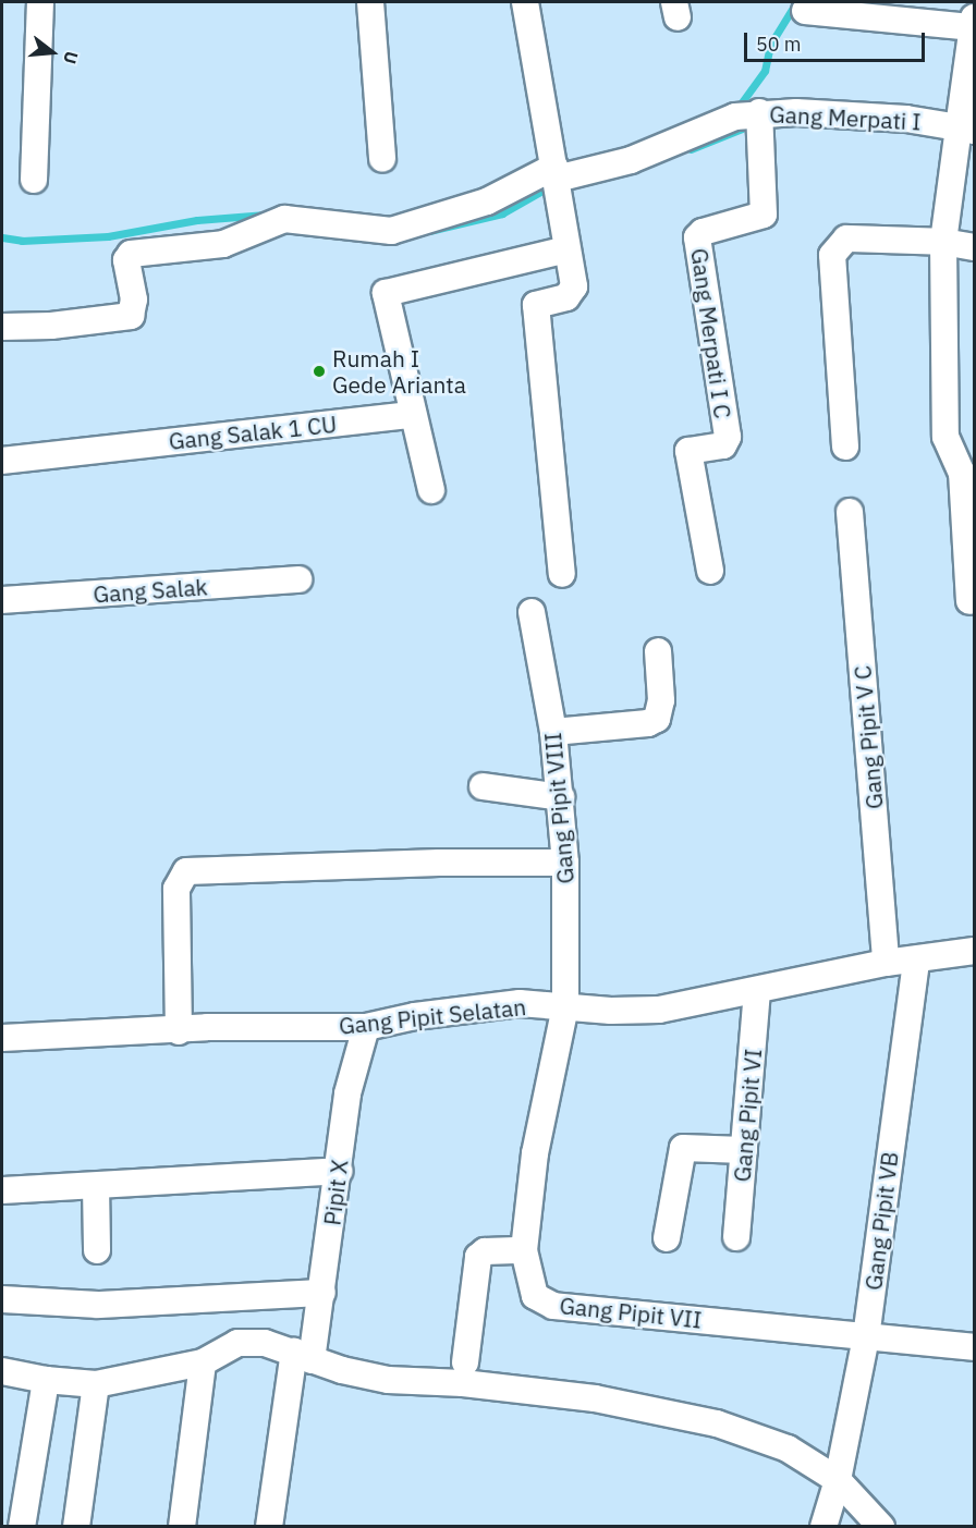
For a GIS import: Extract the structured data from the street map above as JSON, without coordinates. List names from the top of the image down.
{
  "streets": {
    "street": [
      "Gang Merpati I",
      "Gang Merpati I C",
      "Gang Salak 1 CU",
      "Gang Salak",
      "Gang Pipit V C",
      "Gang Pipit VIII",
      "Gang Pipit Selatan",
      "Gang Pipit VI",
      "Pipit X",
      "Gang Pipit VB",
      "Gang Pipit VII"
    ]
  },
  "crossings": [
    ["Gang Merpati I", "Gang Merpati I C"],
    ["Gang Pipit V C", "Gang Pipit Selatan"],
    ["Gang Pipit VIII", "Gang Pipit Selatan"],
    ["Gang Pipit VIII", "Gang Pipit VII"],
    ["Gang Pipit Selatan", "Gang Pipit VI"],
    ["Gang Pipit Selatan", "Pipit X"],
    ["Gang Pipit Selatan", "Gang Pipit VB"],
    ["Gang Pipit Selatan", "Gang Pipit VII"],
    ["Gang Pipit VB", "Gang Pipit VII"]
  ],
  "places": ["Rumah I Gede Arianta"],
  "scale_bar": "50 m",
  "north": "right"
}
